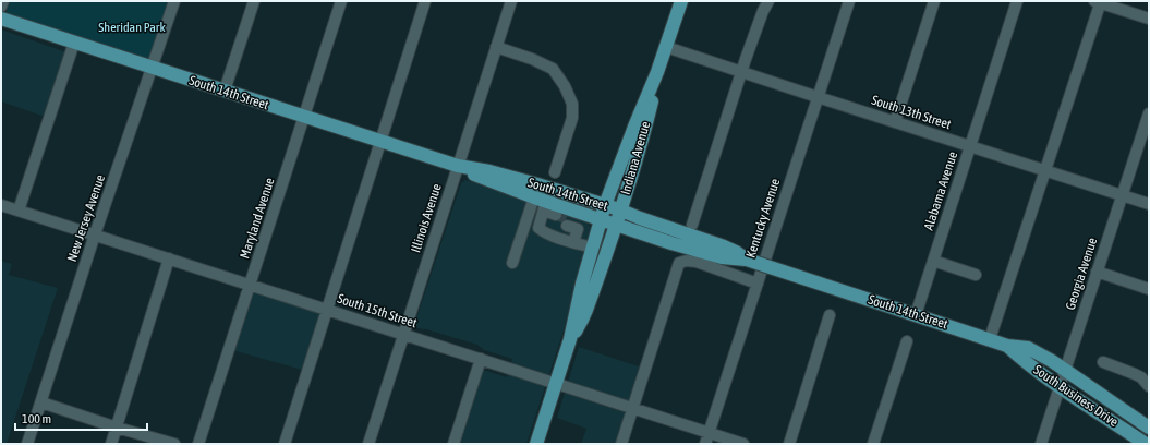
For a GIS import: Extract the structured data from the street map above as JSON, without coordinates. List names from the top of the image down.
{
  "streets": {
    "main road": ["South 14th Street", "Indiana Avenue", "South Business Drive"],
    "street": [
      "South 13th Street",
      "Alabama Avenue",
      "New Jersey Avenue",
      "Maryland Avenue",
      "Illinois Avenue",
      "Kentucky Avenue",
      "Georgia Avenue",
      "South 15th Street"
    ]
  },
  "crossings": [
    ["South 14th Street", "Indiana Avenue"],
    ["South 14th Street", "Alabama Avenue"],
    ["South 14th Street", "New Jersey Avenue"],
    ["South 14th Street", "Maryland Avenue"],
    ["South 14th Street", "Illinois Avenue"],
    ["South 14th Street", "Georgia Avenue"],
    ["South 14th Street", "South Business Drive"],
    ["South 13th Street", "Indiana Avenue"],
    ["South 13th Street", "Alabama Avenue"],
    ["South 13th Street", "Kentucky Avenue"],
    ["South 13th Street", "Georgia Avenue"],
    ["Indiana Avenue", "South 15th Street"],
    ["New Jersey Avenue", "South 15th Street"],
    ["Maryland Avenue", "South 15th Street"],
    ["Illinois Avenue", "South 15th Street"],
    ["Kentucky Avenue", "South 15th Street"],
    ["Georgia Avenue", "South Business Drive"]
  ],
  "parks": ["Sheridan Park"],
  "scale_bar": "100 m"
}
